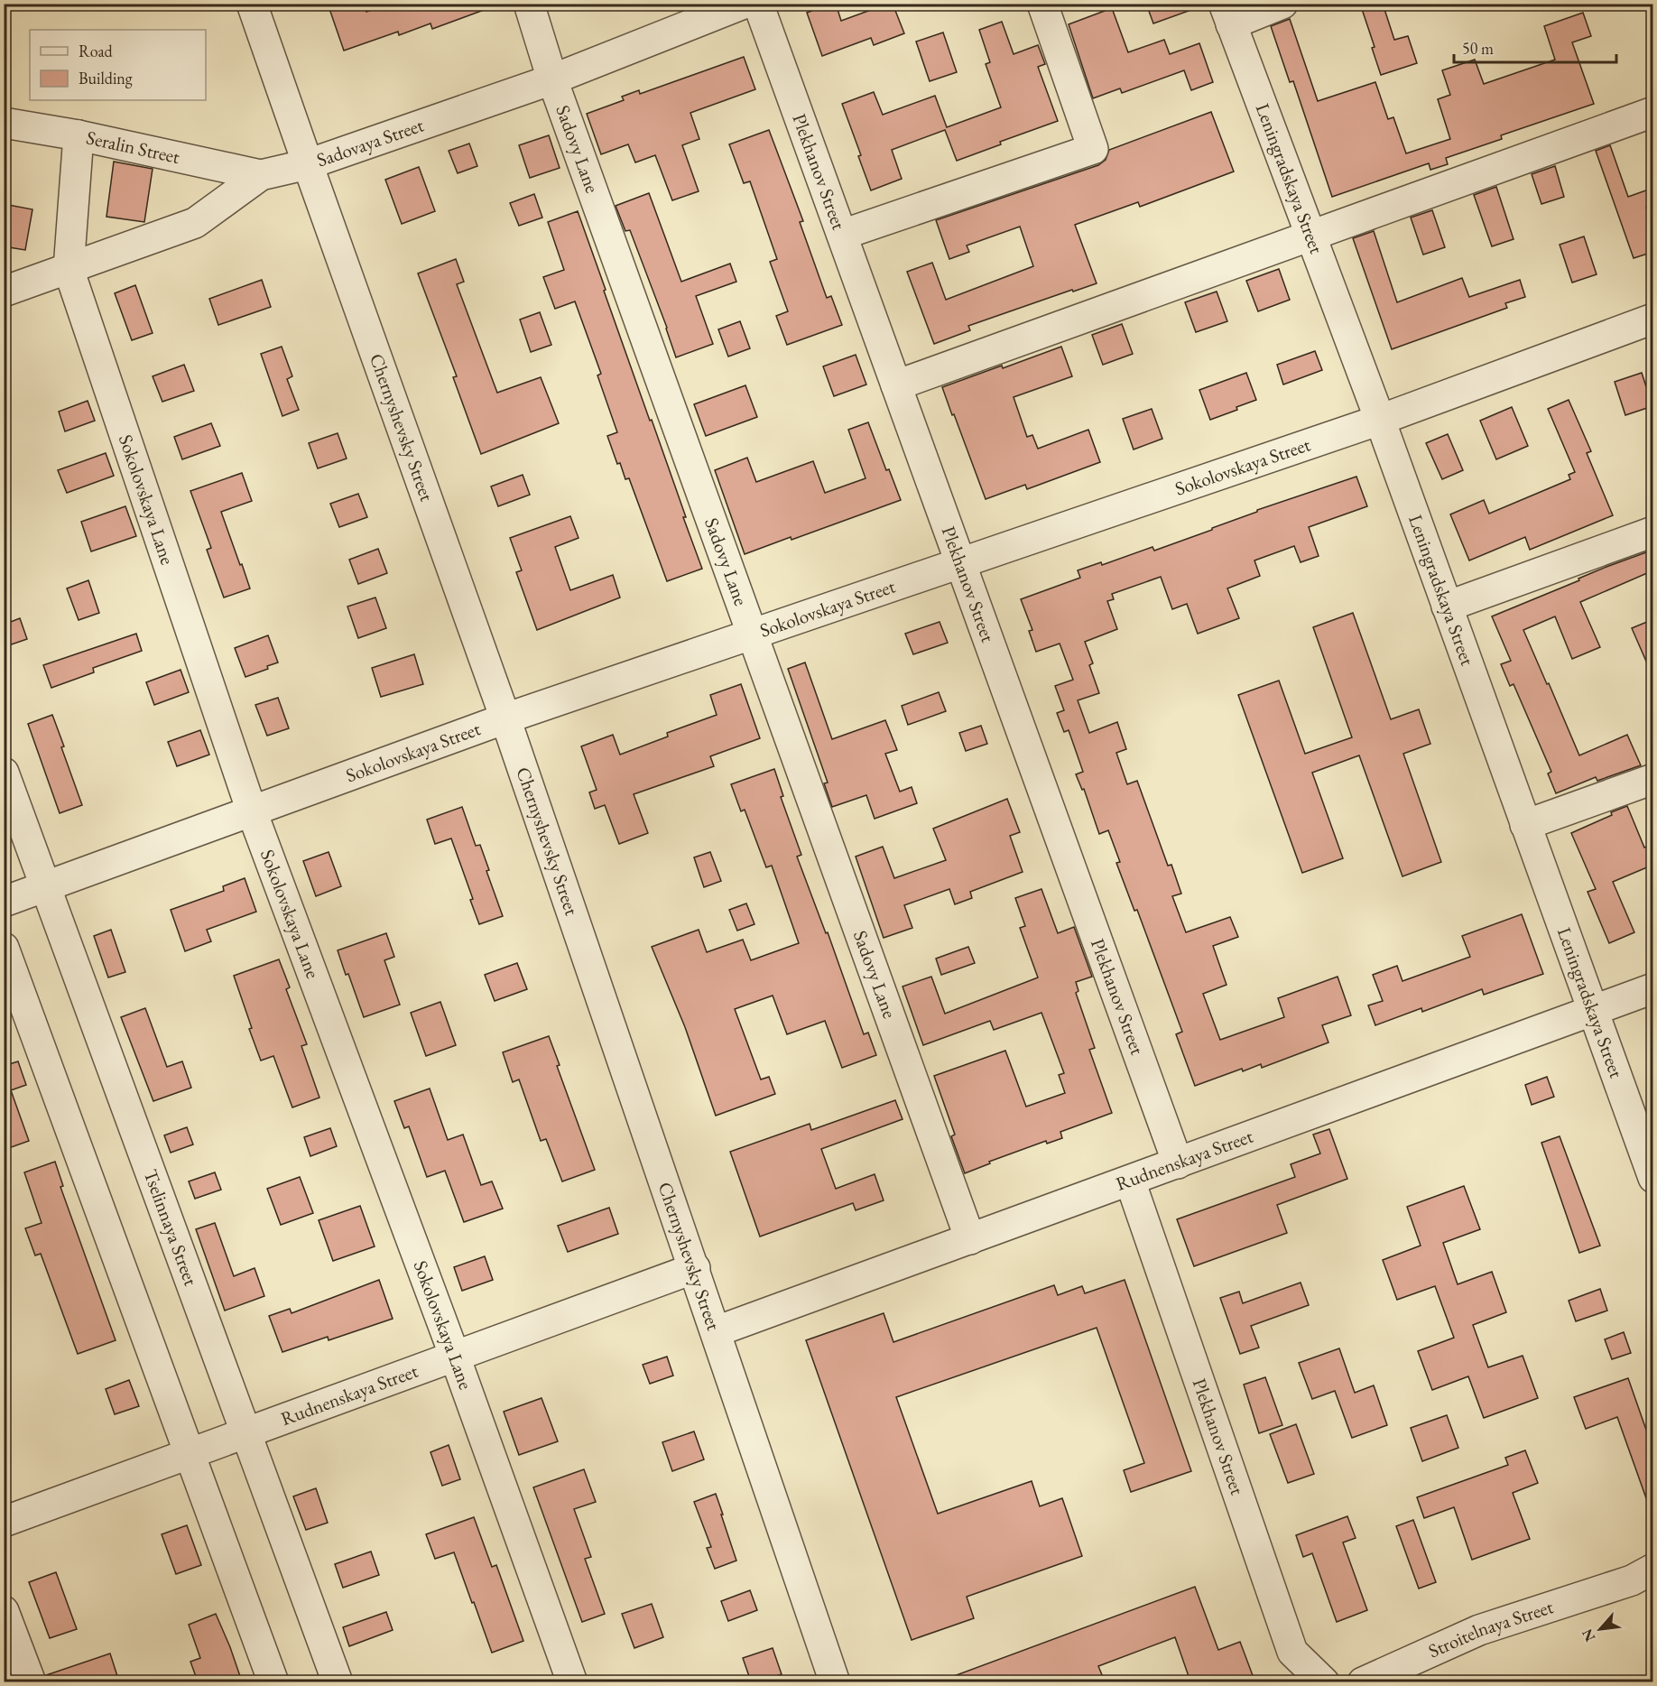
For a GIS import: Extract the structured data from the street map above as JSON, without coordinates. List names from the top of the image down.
{
  "streets": {
    "street": [
      "Sadovaya Street",
      "Seralin Street",
      "Sadovy Lane",
      "Plekhanov Street",
      "Leningradskaya Street",
      "Chernyshevsky Street",
      "Sokolovskaya Street",
      "Sokolovskaya Lane",
      "Rudnenskaya Street",
      "Tselinnaya Street",
      "Stroitelnaya Street"
    ]
  },
  "crossings": [
    ["Sadovaya Street", "Seralin Street"],
    ["Sadovaya Street", "Sadovy Lane"],
    ["Sadovaya Street", "Chernyshevsky Street"],
    ["Sadovaya Street", "Sokolovskaya Lane"],
    ["Seralin Street", "Sokolovskaya Lane"],
    ["Sadovy Lane", "Sokolovskaya Street"],
    ["Sadovy Lane", "Rudnenskaya Street"],
    ["Plekhanov Street", "Sokolovskaya Street"],
    ["Plekhanov Street", "Rudnenskaya Street"],
    ["Leningradskaya Street", "Sokolovskaya Street"],
    ["Leningradskaya Street", "Rudnenskaya Street"],
    ["Chernyshevsky Street", "Sokolovskaya Street"],
    ["Chernyshevsky Street", "Rudnenskaya Street"],
    ["Sokolovskaya Street", "Sokolovskaya Lane"],
    ["Sokolovskaya Street", "Tselinnaya Street"],
    ["Sokolovskaya Lane", "Rudnenskaya Street"],
    ["Rudnenskaya Street", "Tselinnaya Street"]
  ],
  "legend": ["Road", "Building"],
  "scale_bar": "50 m",
  "north": "bottom left"
}
